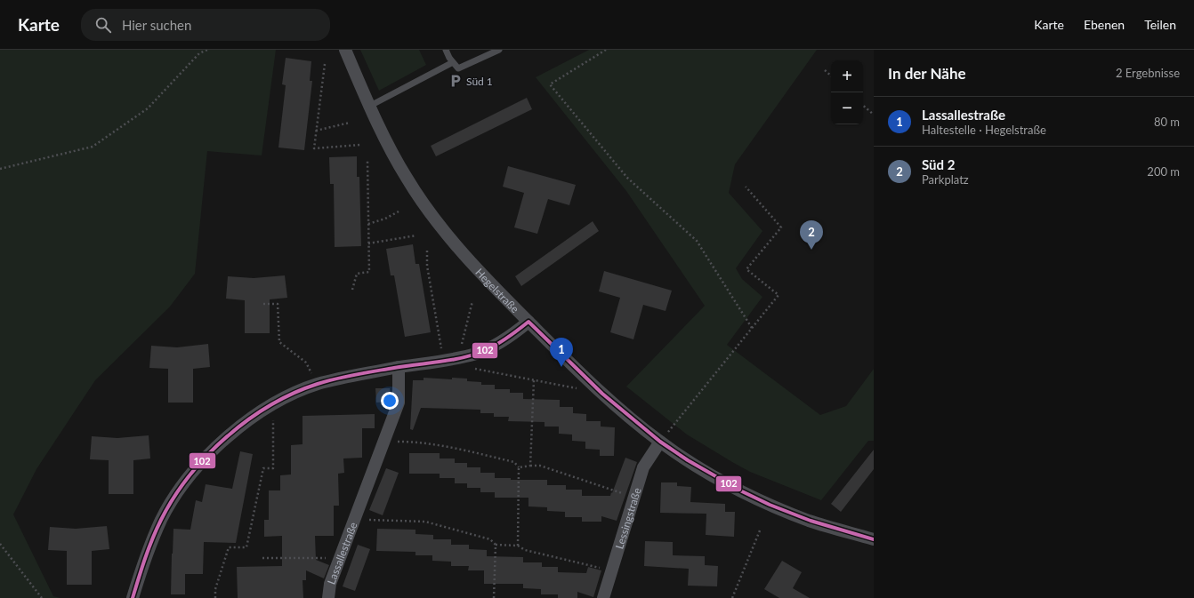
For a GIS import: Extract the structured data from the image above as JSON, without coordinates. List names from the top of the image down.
{
  "streets": {
    "street": ["Hegelstraße", "Lessingstraße", "Lassallestraße"]
  },
  "crossings": [
    ["Hegelstraße", "Lessingstraße"]
  ],
  "places": {
    "parking": ["Süd 1"]
  },
  "lines": ["transit line 102"],
  "page": {
    "header": "Karte",
    "search": "Hier suchen",
    "nav": ["Karte", "Ebenen", "Teilen"],
    "heading": ["In der Nähe", "2 Ergebnisse"],
    "map_buttons": ["+", "−"],
    "list": [
      {
        "mark": "1",
        "name": "Lassallestraße",
        "note": "Haltestelle · Hegelstraße",
        "value": "80 m"
      },
      {
        "mark": "2",
        "name": "Süd 2",
        "note": "Parkplatz",
        "value": "200 m"
      }
    ],
    "pins": ["2", "1"]
  }
}
